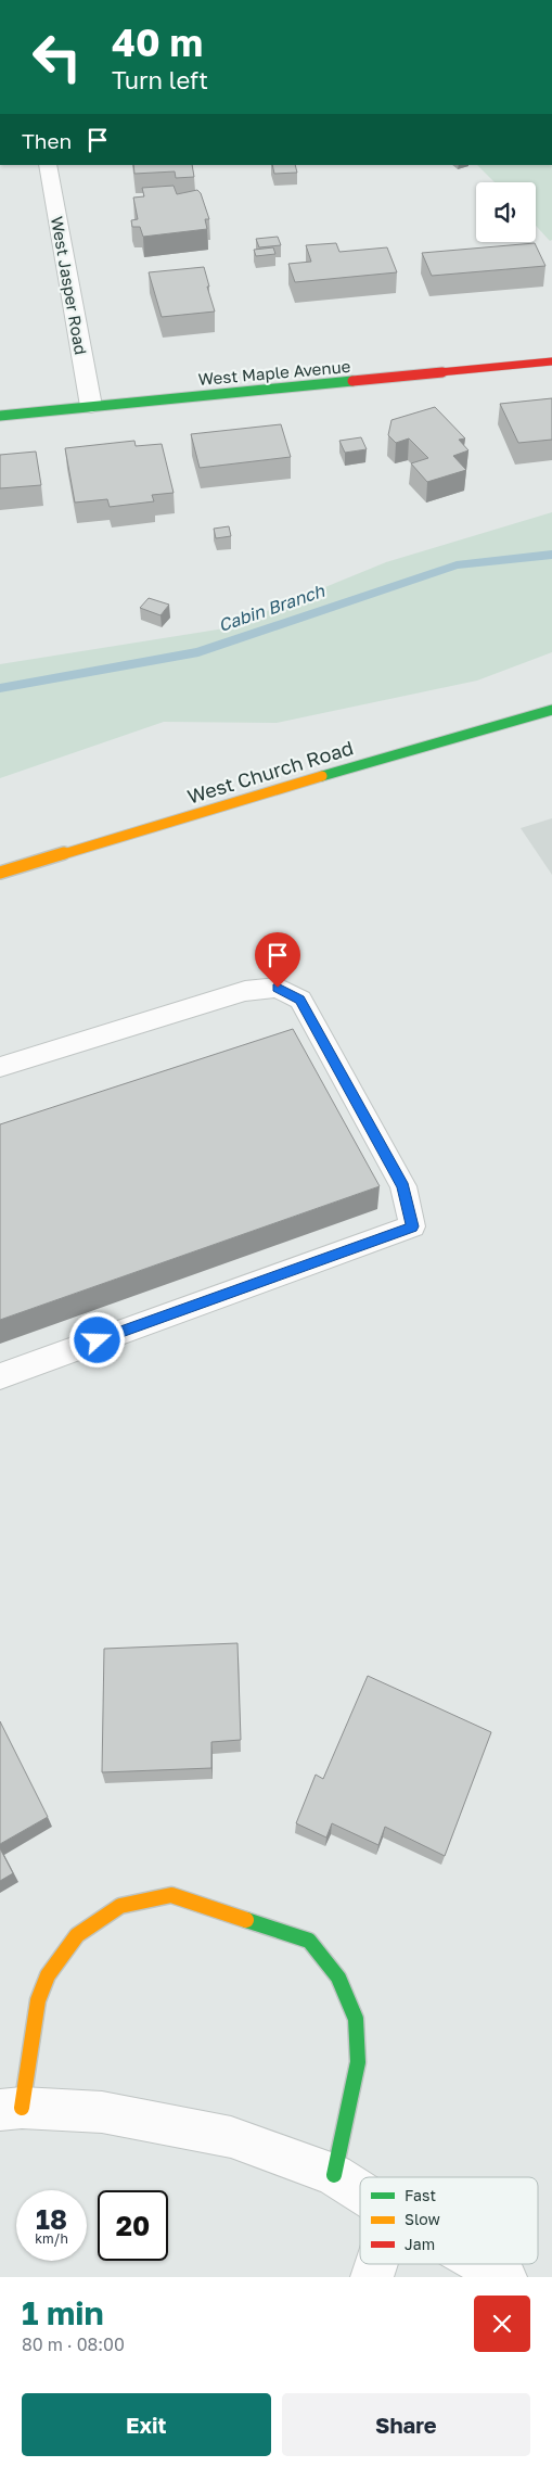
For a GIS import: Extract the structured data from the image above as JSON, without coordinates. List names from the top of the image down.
{
  "streets": {
    "street": ["West Jasper Road", "West Maple Avenue", "West Church Road"]
  },
  "crossings": [
    ["West Jasper Road", "West Maple Avenue"]
  ],
  "water": ["Cabin Branch"],
  "legend": ["Fast", "Slow", "Jam"],
  "page": {
    "turn": ["40 m", "Turn left"],
    "then": "Then",
    "speed": "18 km/h",
    "limit": "20",
    "heading": ["1 min", "80 m · 08:00"],
    "buttons": ["Exit", "Share"]
  }
}
